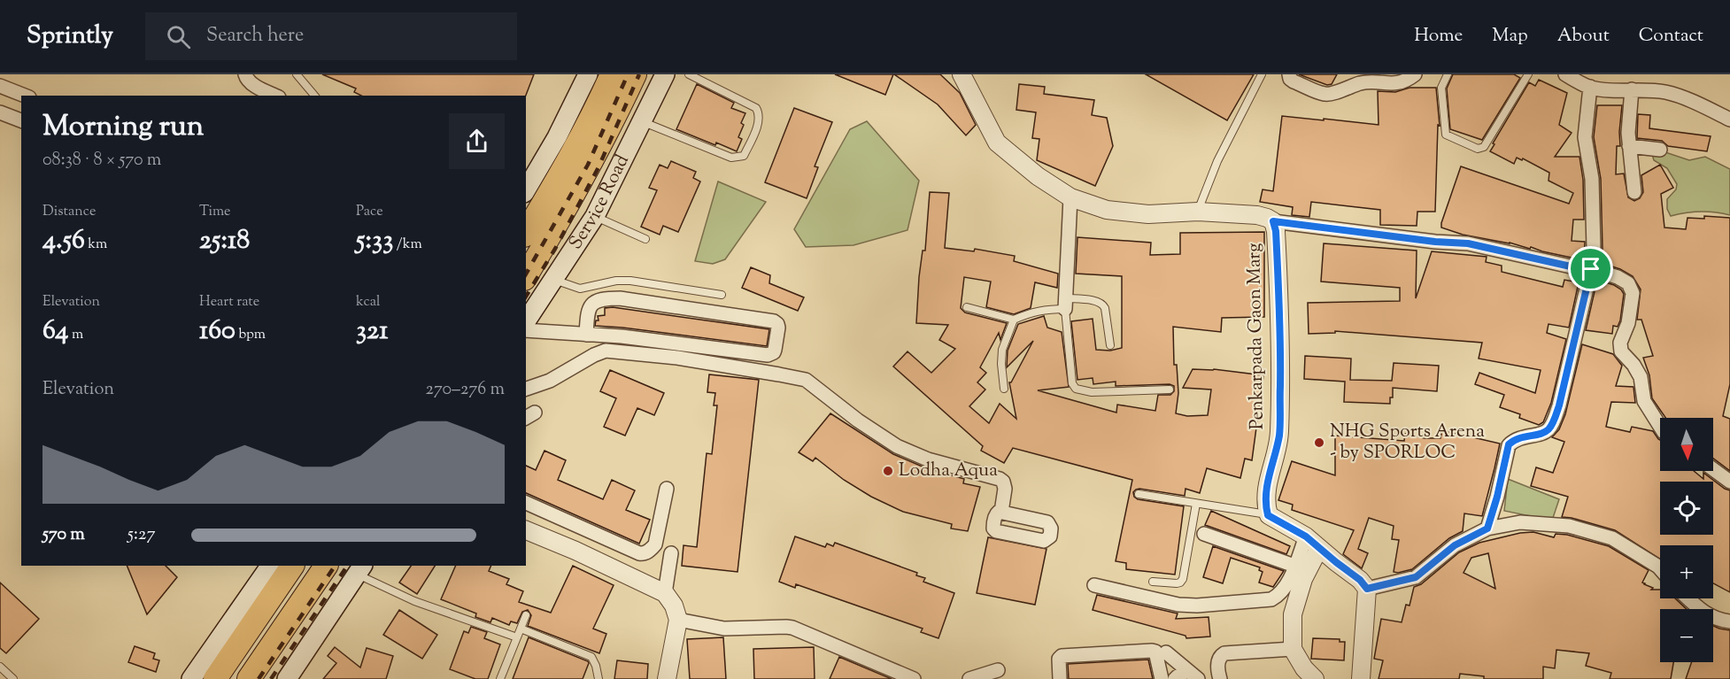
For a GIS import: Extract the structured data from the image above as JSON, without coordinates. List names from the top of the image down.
{
  "streets": {
    "main road": ["Service Road"],
    "street": ["Penkarpada Gaon Marg"]
  },
  "places": ["NHG Sports Arena - by SPORLOC", "Lodha Aqua"],
  "north": "bottom",
  "page": {
    "header": "Sprintly",
    "search": "Search here",
    "nav": [
      "Home",
      "Map",
      "About",
      "Contact"
    ],
    "heading": ["Morning run", "08:38 · 8 × 570 m"],
    "stats": [
      ["Distance", "4.56 km"],
      ["Time", "25:18"],
      ["Pace", "5:33 /km"],
      ["Elevation", "64 m"],
      ["Heart rate", "160 bpm"],
      ["kcal", "321"]
    ],
    "chart": ["Elevation", "270–276 m"],
    "map_buttons": ["+", "−"],
    "list": [
      {
        "name": "570 m",
        "note": "5:27"
      }
    ]
  }
}
